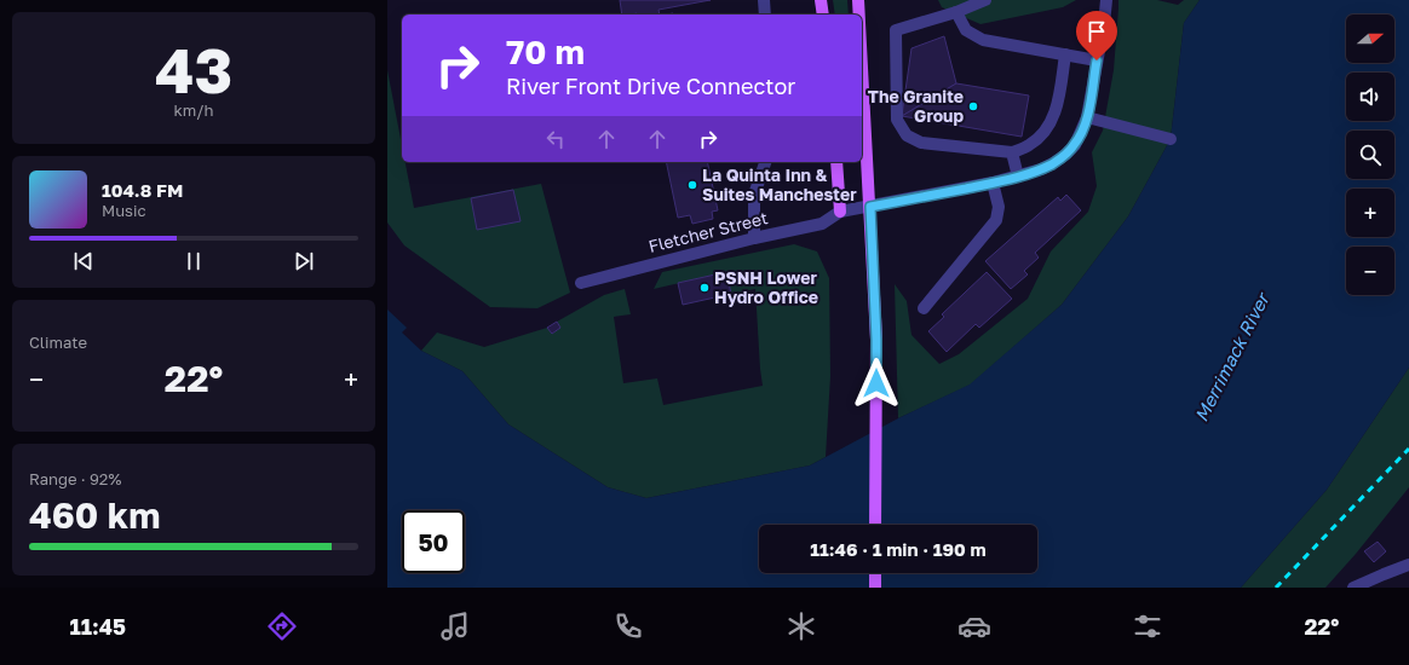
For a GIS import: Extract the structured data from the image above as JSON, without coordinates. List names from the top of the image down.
{
  "streets": {
    "street": ["Fletcher Street"]
  },
  "water": ["Merrimack River"],
  "places": ["The Granite Group", "La Quinta Inn & Suites Manchester", "PSNH Lower Hydro Office"],
  "north": "right",
  "page": {
    "tile": [
      ["43", "km/h"],
      "Climate",
      ["Range · 92%", "460 km"]
    ],
    "map_buttons": ["+", "−"],
    "turn": ["70 m", "River Front Drive Connector"],
    "song": ["104.8 FM", "Music"],
    "heat": ["−", "22°", "+"],
    "limit": "50",
    "trip": "11:46 · 1 min · 190 m",
    "tabs": ["11:45", "22°"]
  }
}
